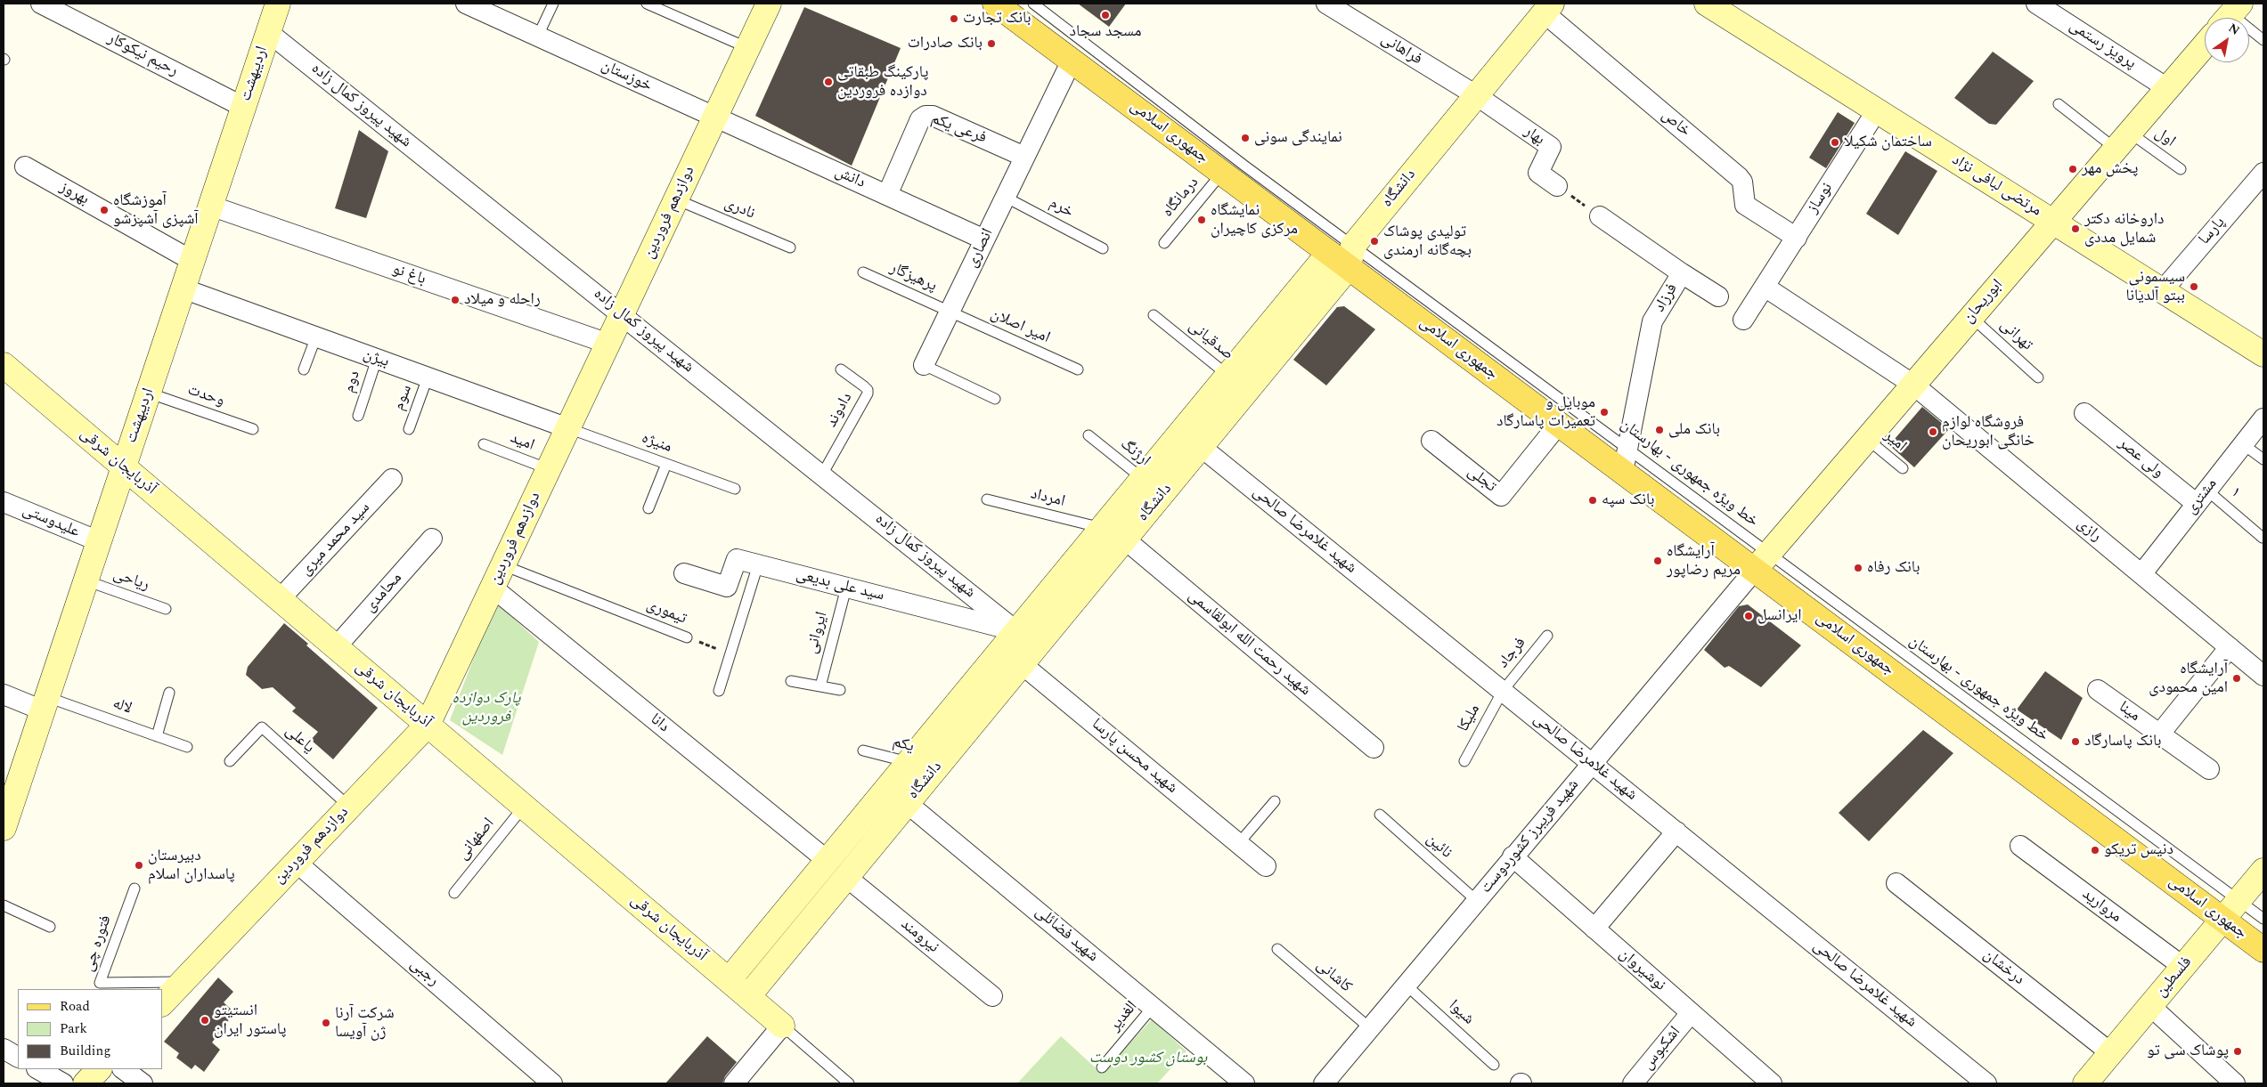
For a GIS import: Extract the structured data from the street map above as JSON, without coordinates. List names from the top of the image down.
{
  "streets": {
    "main road": [
      "اردیبهشت",
      "جمهوری اسلامی",
      "مرتضی لبافی نژاد",
      "دانشگاه",
      "دوازدهم فروردین",
      "ابوریحان",
      "آذربایجان شرقی",
      "فلسطین"
    ],
    "street": [
      "پرویز رستمی",
      "فراهانی",
      "رحیم نیکوکار",
      "خوزستان",
      "شهید پیروز کمال زاده",
      "خاص",
      "فرعی یکم",
      "بهار",
      "دانش",
      "بهروز",
      "نوساز",
      "پارسا",
      "انصاری",
      "باغ نو",
      "فرزاد",
      "بیژن",
      "ولی عصر",
      "تجلی",
      "مشتری",
      "علیدوستی",
      "شهید غلامرضا صالحی",
      "رازی",
      "سید محمد میری",
      "سید علی بدیعی",
      "محامدی",
      "شهید رحمت الله ابولقاسمی",
      "مینا",
      "دانا",
      "شهید محسن پارسا",
      "شهید فریبرز کشوردوست",
      "مروارید",
      "شهید فضائلی",
      "نیرومند",
      "درخشان",
      "نوشیروان",
      "رجبی",
      "اشکبوس"
    ],
    "lane": [
      "اول",
      "درمانگاه",
      "خرم",
      "نادری",
      "پرهیزگار",
      "امیر اصلان",
      "تهرانی",
      "صدقیانی",
      "دوم",
      "وحدت",
      "سوم",
      "دادوند",
      "امیر",
      "امید",
      "منیژه",
      "ارژنگ",
      "خط ویژه جمهوری - بهارستان",
      "۱",
      "امرداد",
      "ریاحی",
      "تیموری",
      "ایروانی",
      "فرجاد",
      "لاله",
      "ملیکا",
      "یاعلی",
      "یکم",
      "اصفهانی",
      "نائین",
      "فتوره چی",
      "کاشانی",
      "شیوا",
      "الغدیر"
    ]
  },
  "crossings": [
    ["پرویز رستمی", "ابوریحان"],
    ["فراهانی", "بهار"],
    ["فراهانی", "دانشگاه"],
    ["رحیم نیکوکار", "اردیبهشت"],
    ["اردیبهشت", "شهید پیروز کمال زاده"],
    ["اردیبهشت", "بهروز"],
    ["اردیبهشت", "باغ نو"],
    ["اردیبهشت", "بیژن"],
    ["اردیبهشت", "وحدت"],
    ["اردیبهشت", "آذربایجان شرقی"],
    ["اردیبهشت", "علیدوستی"],
    ["اردیبهشت", "ریاحی"],
    ["اردیبهشت", "لاله"],
    ["خوزستان", "دانش"],
    ["خوزستان", "دوازدهم فروردین"],
    ["شهید پیروز کمال زاده", "دانشگاه"],
    ["شهید پیروز کمال زاده", "دوازدهم فروردین"],
    ["شهید پیروز کمال زاده", "دادوند"],
    ["شهید پیروز کمال زاده", "سید علی بدیعی"],
    ["خاص", "دانشگاه"],
    ["خاص", "نوساز"],
    ["فرعی یکم", "دانش"],
    ["فرعی یکم", "انصاری"],
    ["جمهوری اسلامی", "دانشگاه"],
    ["جمهوری اسلامی", "درمانگاه"],
    ["جمهوری اسلامی", "انصاری"],
    ["جمهوری اسلامی", "فرزاد"],
    ["جمهوری اسلامی", "ابوریحان"],
    ["جمهوری اسلامی", "خط ویژه جمهوری - بهارستان"],
    ["جمهوری اسلامی", "تجلی"],
    ["جمهوری اسلامی", "شهید فریبرز کشوردوست"],
    ["جمهوری اسلامی", "فلسطین"],
    ["بهار", "دانشگاه"],
    ["اول", "ابوریحان"],
    ["دانش", "دوازدهم فروردین"],
    ["دانش", "انصاری"],
    ["مرتضی لبافی نژاد", "نوساز"],
    ["مرتضی لبافی نژاد", "پارسا"],
    ["مرتضی لبافی نژاد", "ابوریحان"],
    ["دانشگاه", "صدقیانی"],
    ["دانشگاه", "ارژنگ"],
    ["دانشگاه", "آذربایجان شرقی"],
    ["دانشگاه", "خط ویژه جمهوری - بهارستان"],
    ["دانشگاه", "امرداد"],
    ["دانشگاه", "شهید غلامرضا صالحی"],
    ["دانشگاه", "سید علی بدیعی"],
    ["دانشگاه", "شهید رحمت الله ابولقاسمی"],
    ["دانشگاه", "دانا"],
    ["دانشگاه", "یکم"],
    ["دانشگاه", "شهید محسن پارسا"],
    ["دانشگاه", "شهید فضائلی"],
    ["دانشگاه", "نیرومند"],
    ["خرم", "انصاری"],
    ["نادری", "دوازدهم فروردین"],
    ["دوازدهم فروردین", "باغ نو"],
    ["دوازدهم فروردین", "بیژن"],
    ["دوازدهم فروردین", "امید"],
    ["دوازدهم فروردین", "منیژه"],
    ["دوازدهم فروردین", "آذربایجان شرقی"],
    ["دوازدهم فروردین", "تیموری"],
    ["دوازدهم فروردین", "دانا"],
    ["دوازدهم فروردین", "یاعلی"],
    ["دوازدهم فروردین", "فتوره چی"],
    ["دوازدهم فروردین", "رجبی"],
    ["انصاری", "پرهیزگار"],
    ["انصاری", "امیر اصلان"],
    ["پرهیزگار", "امیر اصلان"],
    ["فرزاد", "خط ویژه جمهوری - بهارستان"],
    ["ابوریحان", "تهرانی"],
    ["ابوریحان", "امیر"],
    ["ابوریحان", "خط ویژه جمهوری - بهارستان"],
    ["ابوریحان", "رازی"],
    ["ابوریحان", "شهید فریبرز کشوردوست"],
    ["بیژن", "دوم"],
    ["بیژن", "سوم"],
    ["بیژن", "منیژه"],
    ["ولی عصر", "۱"],
    ["ولی عصر", "مشتری"],
    ["آذربایجان شرقی", "سید محمد میری"],
    ["آذربایجان شرقی", "محامدی"],
    ["آذربایجان شرقی", "اصفهانی"],
    ["خط ویژه جمهوری - بهارستان", "شهید فریبرز کشوردوست"],
    ["خط ویژه جمهوری - بهارستان", "فلسطین"],
    ["۱", "مشتری"],
    ["مشتری", "رازی"],
    ["شهید غلامرضا صالحی", "فرجاد"],
    ["شهید غلامرضا صالحی", "ملیکا"],
    ["شهید غلامرضا صالحی", "شهید فریبرز کشوردوست"],
    ["سید علی بدیعی", "ایروانی"],
    ["فرجاد", "ملیکا"],
    ["شهید فریبرز کشوردوست", "نائین"],
    ["شهید فریبرز کشوردوست", "نوشیروان"],
    ["شهید فریبرز کشوردوست", "کاشانی"],
    ["شهید فریبرز کشوردوست", "شیوا"],
    ["مروارید", "فلسطین"],
    ["شهید فضائلی", "الغدیر"],
    ["درخشان", "فلسطین"],
    ["نوشیروان", "اشکبوس"]
  ],
  "parks": ["پارک دوازده فروردین", "بوستان کشور دوست"],
  "places": [
    "مسجد سجاد",
    "بانک تجارت",
    "بانک صادرات",
    "پارکینگ طبقاتی دوازده فروردین",
    "نمایندگی سونی",
    "ساختمان شکیلا",
    "پخش مهر",
    "آموزشگاه آشپزی آشپزشو",
    "نمایشگاه مرکزی کاچیران",
    "داروخانه دکتر شمایل مددی",
    "تولیدی پوشاک بچه‌گانه ارمندی",
    "سیسمونی ببتو آلدیانا",
    "راحله و میلاد",
    "موبایل و تعمیرات پاسارگاد",
    "بانک ملی",
    "فروشگاه لوازم خانگی ابوریحان",
    "بانک سپه",
    "آرایشگاه مریم رضاپور",
    "بانک رفاه",
    "ایرانسل",
    "آرایشگاه امین محمودی",
    "بانک پاسارگاد",
    "دنیس تریکو",
    "دبیرستان پاسداران اسلام",
    "انستیتو پاستور ایران",
    "شرکت آرنا ژن آویسا",
    "پوشاک سی تو"
  ],
  "legend": ["Road", "Park", "Building"],
  "north": "top right"
}
